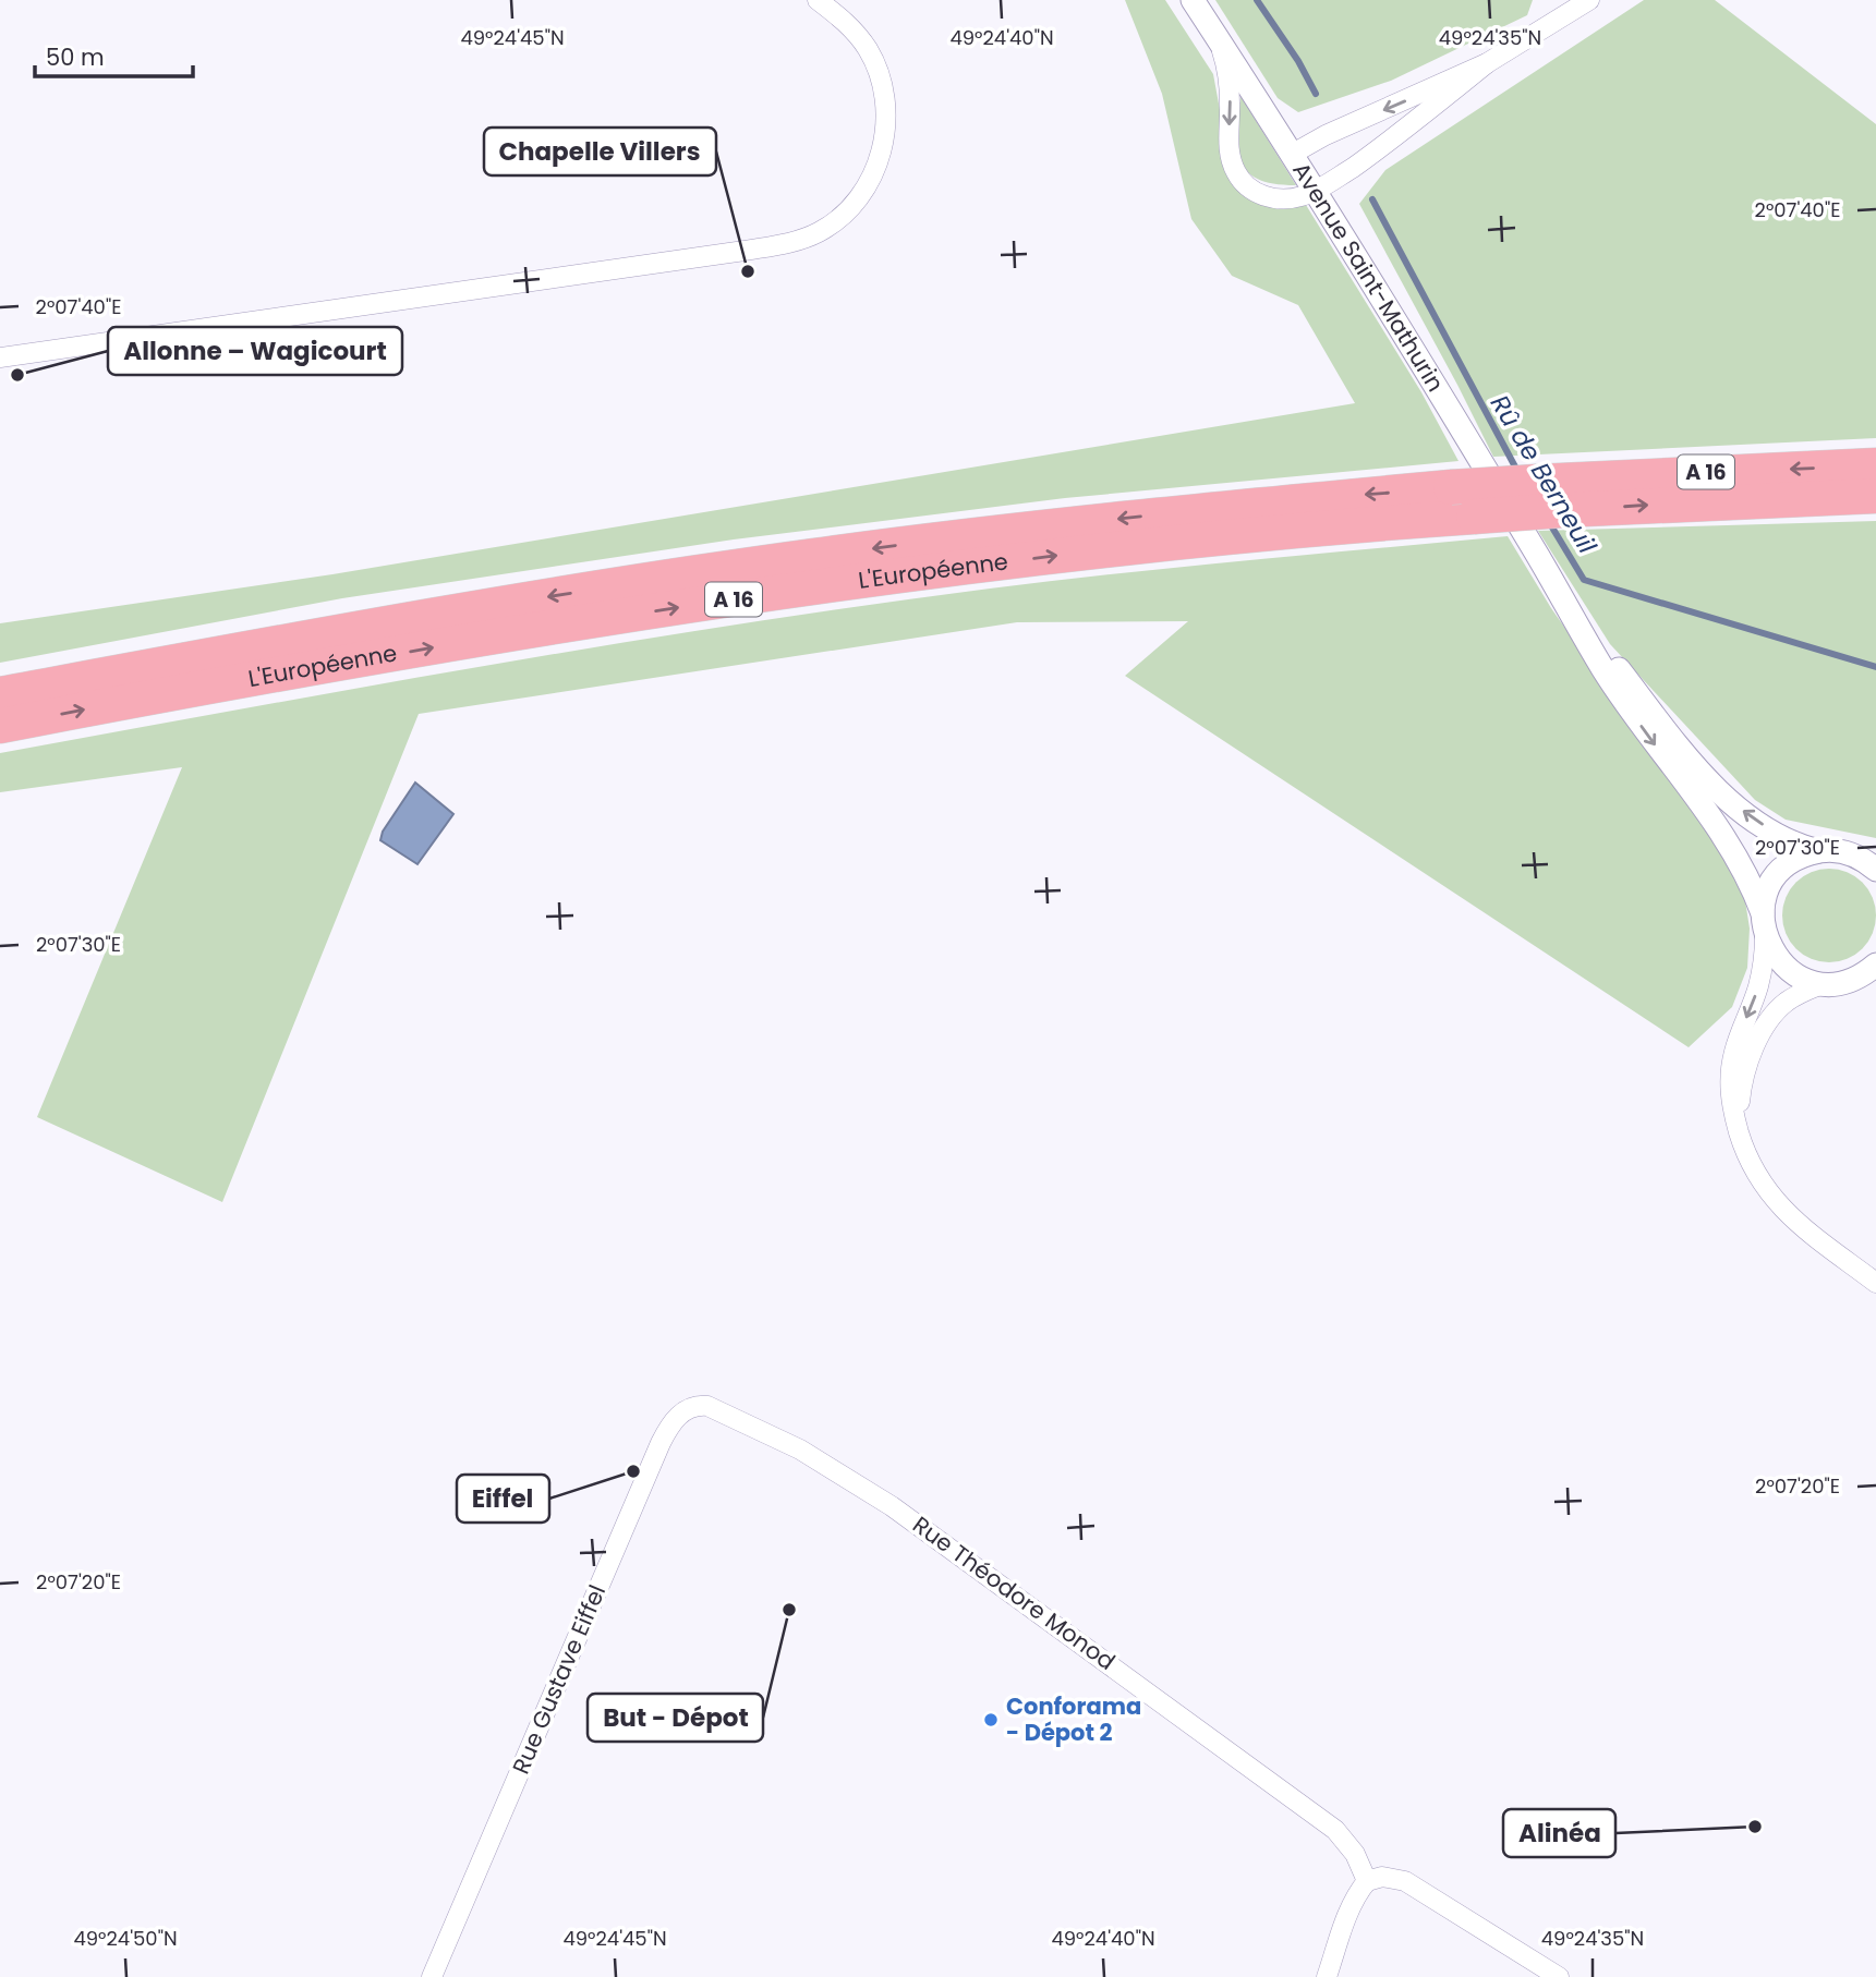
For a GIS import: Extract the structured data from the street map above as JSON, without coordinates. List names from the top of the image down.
{
  "streets": {
    "highway": ["A 16", "L'Européenne"],
    "street": ["Avenue Saint-Mathurin", "Rue Théodore Monod", "Rue Gustave Eiffel"]
  },
  "crossings": [
    ["Rue Théodore Monod", "Rue Gustave Eiffel"]
  ],
  "water": ["Rû de Berneuil"],
  "places": [
    "Chapelle Villers",
    "Allonne – Wagicourt",
    "Eiffel",
    "But - Dépot",
    "Conforama - Dépot 2",
    "Alinéa"
  ],
  "scale_bar": "50 m",
  "coordinates": [
    "49°24'45\"N",
    "49°24'40\"N",
    "49°24'35\"N",
    "2°07'40\"E",
    "2°07'30\"E",
    "2°07'20\"E",
    "49°24'50\"N"
  ]
}
